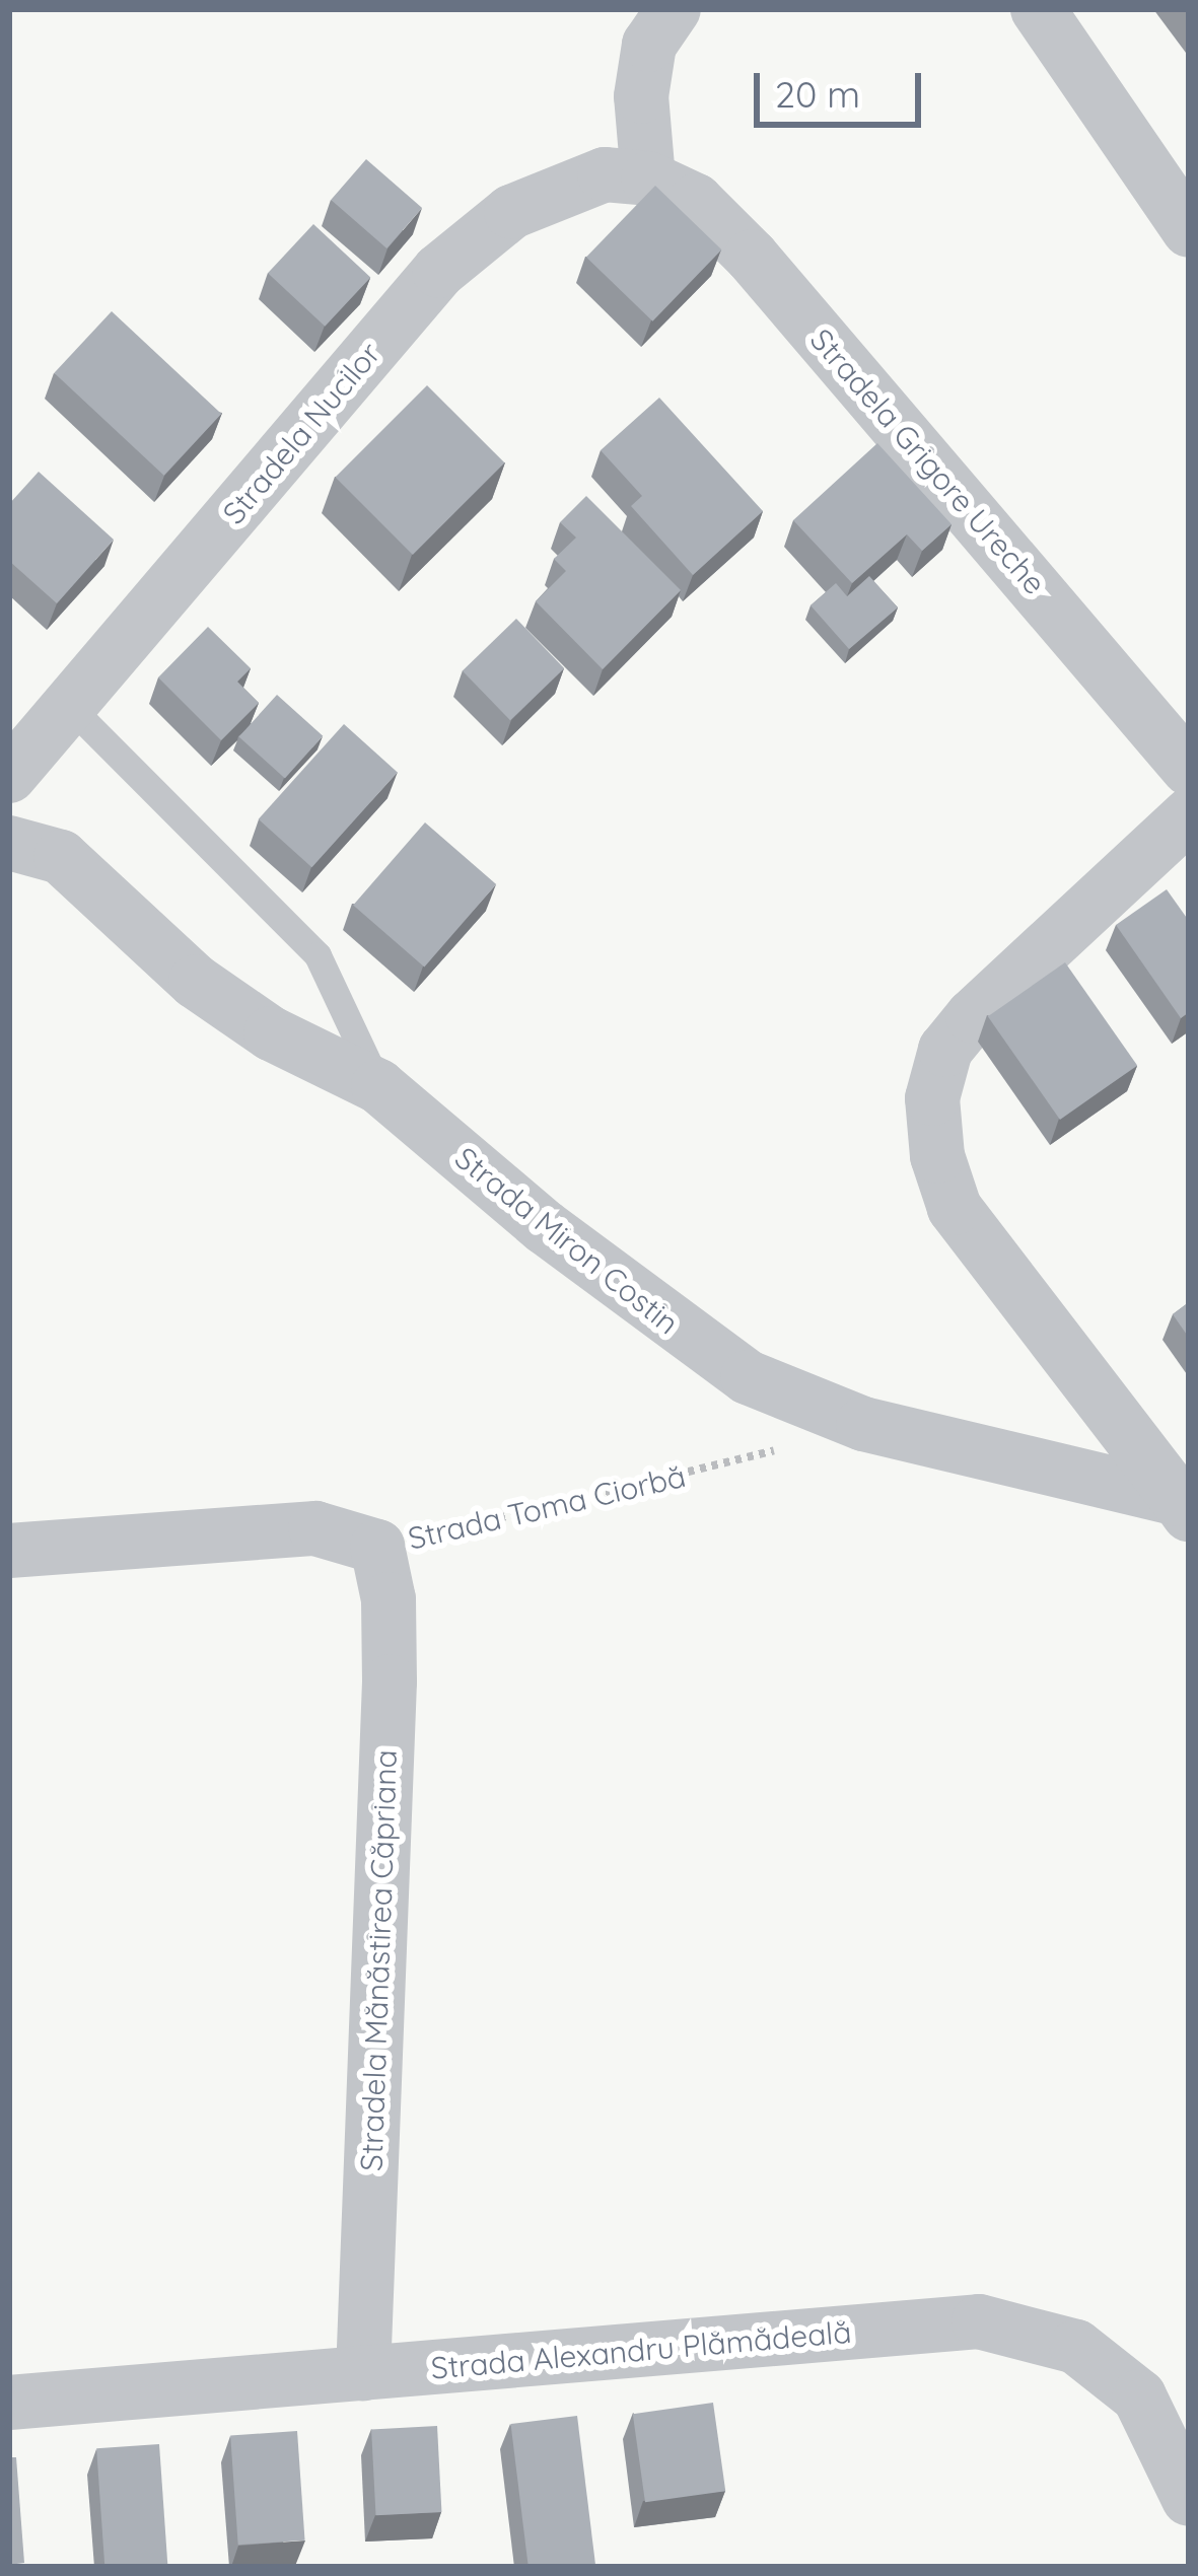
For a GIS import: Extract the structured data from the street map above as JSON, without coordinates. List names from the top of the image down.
{
  "streets": {
    "street": [
      "Stradela Nucilor",
      "Stradela Grigore Ureche",
      "Strada Miron Costin",
      "Strada Toma Ciorbă",
      "Stradela Mănăstirea Căpriana",
      "Strada Alexandru Plămădeală"
    ]
  },
  "crossings": [
    ["Stradela Nucilor", "Stradela Grigore Ureche"],
    ["Strada Miron Costin", "Strada Toma Ciorbă"],
    ["Strada Toma Ciorbă", "Stradela Mănăstirea Căpriana"],
    ["Stradela Mănăstirea Căpriana", "Strada Alexandru Plămădeală"]
  ],
  "scale_bar": "20 m"
}
